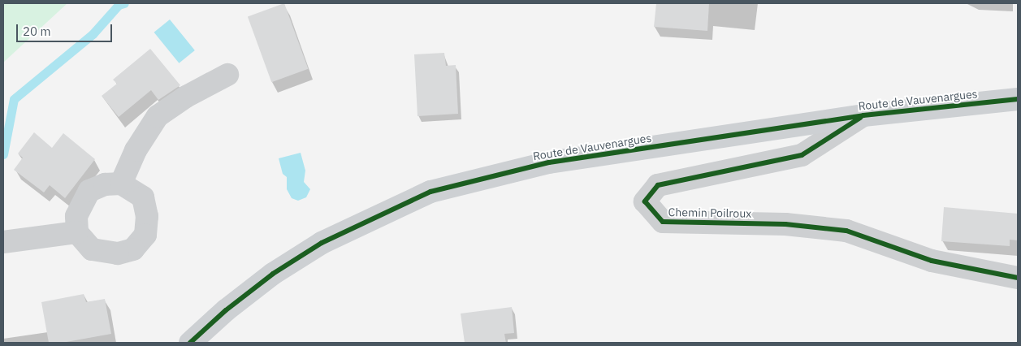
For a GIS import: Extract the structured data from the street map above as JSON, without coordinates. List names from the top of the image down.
{
  "streets": {
    "main road": ["Route de Vauvenargues"],
    "street": ["Chemin Poilroux"]
  },
  "crossings": [
    ["Route de Vauvenargues", "Chemin Poilroux"]
  ],
  "scale_bar": "20 m"
}
